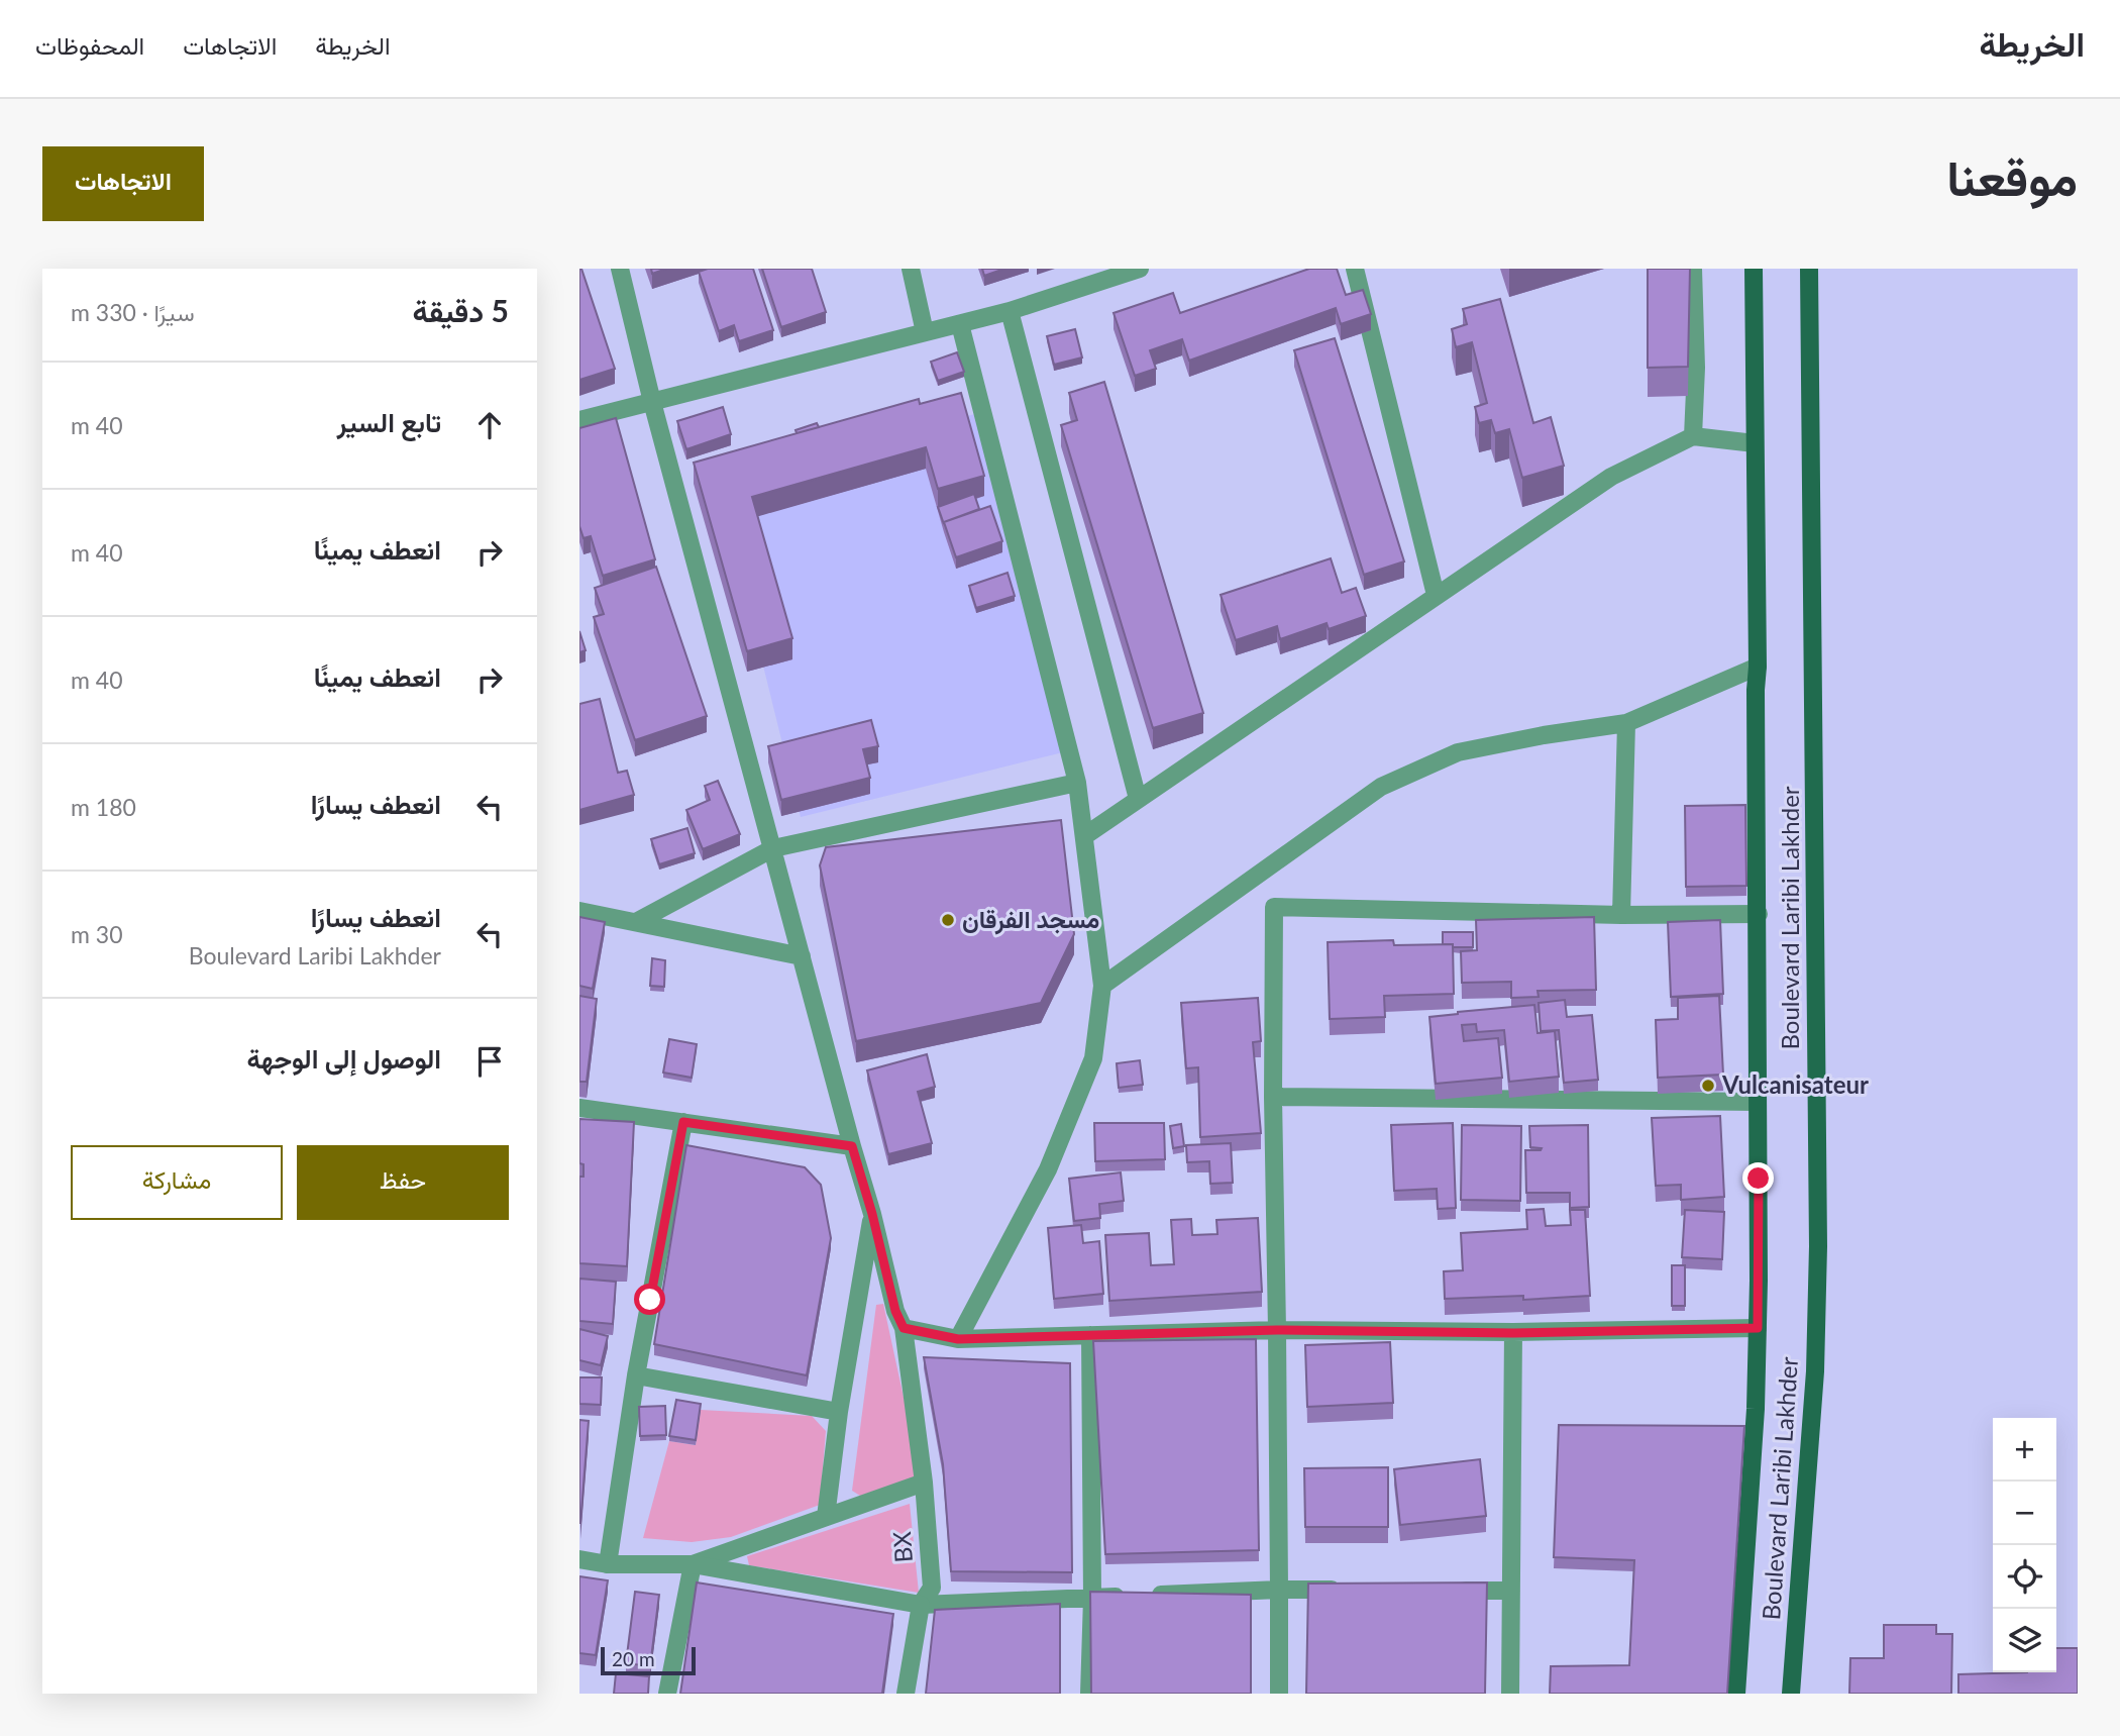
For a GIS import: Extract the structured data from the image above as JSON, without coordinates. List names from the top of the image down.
{
  "streets": {
    "main road": ["Boulevard Laribi Lakhder"],
    "street": ["BX"]
  },
  "places": ["مسجد الفرقان", "Vulcanisateur"],
  "scale_bar": "20 m",
  "page": {
    "header": "الخريطة",
    "nav": ["الخريطة", "الاتجاهات", "المحفوظات"],
    "title": "موقعنا",
    "buttons": [
      "الاتجاهات",
      ["حفظ", "مشاركة"]
    ],
    "heading": ["5 دقيقة", "سيرًا · 330 m"],
    "list": [
      ["تابع السير", "40 m"],
      ["انعطف يمينًا", "40 m"],
      ["انعطف يمينًا", "40 m"],
      ["انعطف يسارًا", "180 m"],
      ["انعطف يسارًا", "Boulevard Laribi Lakhder", "30 m"],
      "الوصول إلى الوجهة"
    ],
    "map_buttons": ["+", "−"],
    "scale": "20 m"
  }
}
